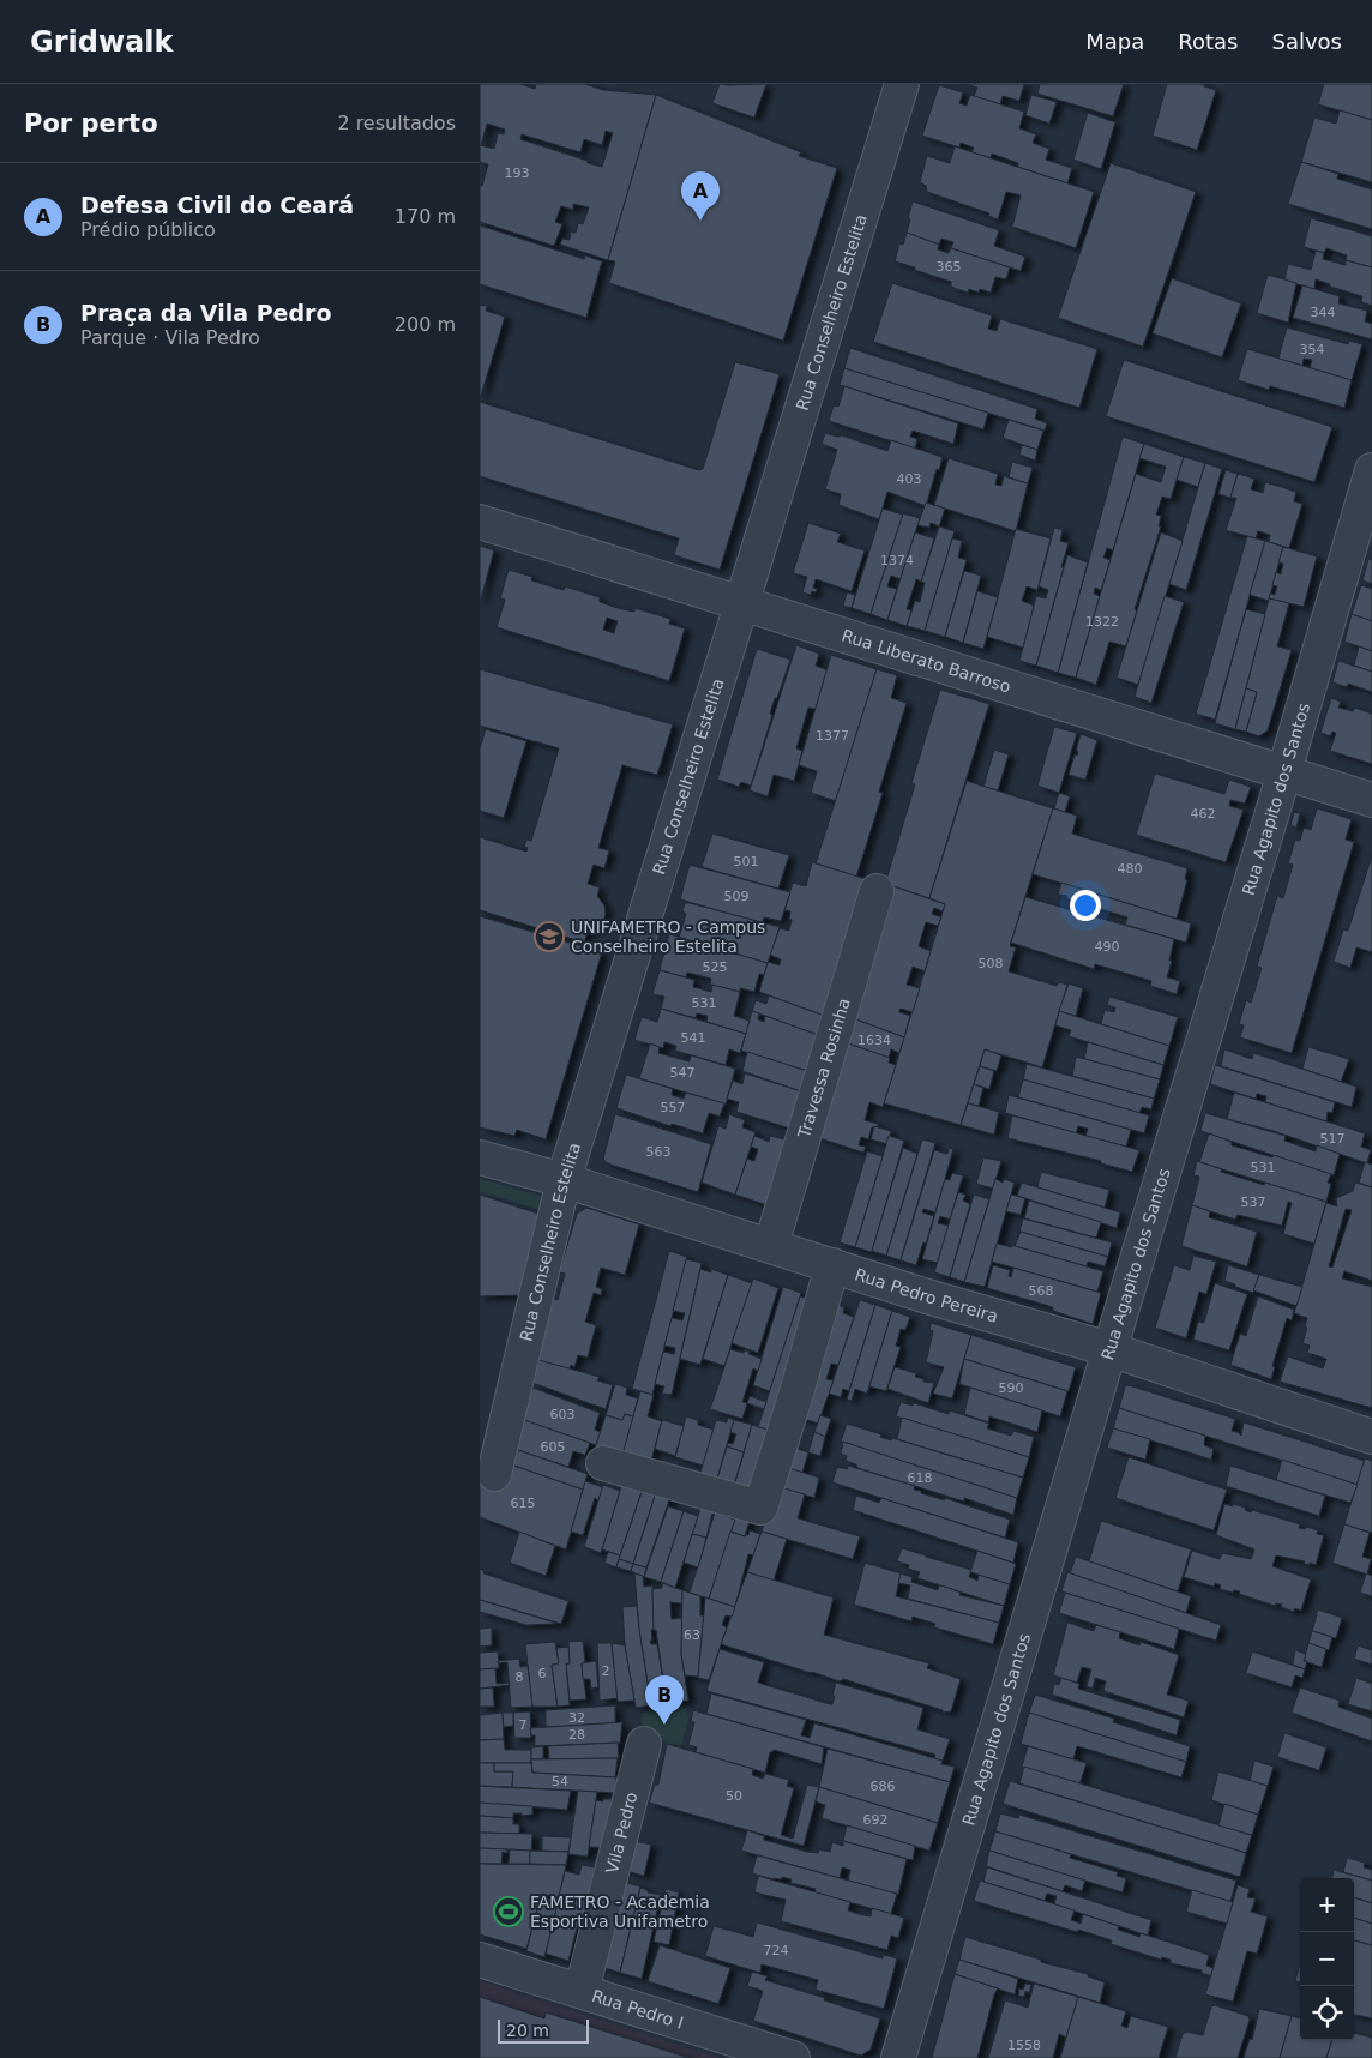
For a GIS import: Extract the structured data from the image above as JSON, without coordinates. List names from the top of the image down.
{
  "streets": {
    "street": [
      "Rua Conselheiro Estelita",
      "Rua Liberato Barroso",
      "Rua Agapito dos Santos",
      "Travessa Rosinha",
      "Rua Pedro Pereira",
      "Vila Pedro",
      "Rua Pedro I"
    ]
  },
  "crossings": [
    ["Rua Conselheiro Estelita", "Rua Liberato Barroso"],
    ["Rua Conselheiro Estelita", "Rua Pedro Pereira"],
    ["Rua Liberato Barroso", "Rua Agapito dos Santos"],
    ["Rua Agapito dos Santos", "Rua Pedro Pereira"],
    ["Travessa Rosinha", "Rua Pedro Pereira"],
    ["Vila Pedro", "Rua Pedro I"]
  ],
  "places": {
    "school or university": ["UNIFAMETRO - Campus Conselheiro Estelita"],
    "sports": ["FAMETRO - Academia Esportiva Unifametro"]
  },
  "house_numbers": [
    "193",
    "365",
    "344",
    "354",
    "403",
    "1374",
    "1322",
    "1377",
    "462",
    "501",
    "480",
    "509",
    "490",
    "508",
    "525",
    "531",
    "541",
    "1634",
    "547",
    "557",
    "517",
    "563",
    "531",
    "537",
    "568",
    "590",
    "603",
    "605",
    "618",
    "615",
    "63",
    "2",
    "6",
    "8",
    "32",
    "7",
    "28",
    "54",
    "686",
    "50",
    "692",
    "724",
    "1558"
  ],
  "scale_bar": "20 m",
  "page": {
    "header": "Gridwalk",
    "nav": ["Mapa", "Rotas", "Salvos"],
    "heading": ["Por perto", "2 resultados"],
    "list": [
      {
        "mark": "A",
        "name": "Defesa Civil do Ceará",
        "note": "Prédio público",
        "value": "170 m"
      },
      {
        "mark": "B",
        "name": "Praça da Vila Pedro",
        "note": "Parque · Vila Pedro",
        "value": "200 m"
      }
    ],
    "pins": ["A", "B"],
    "map_buttons": ["+", "−"],
    "scale": "20 m"
  }
}
